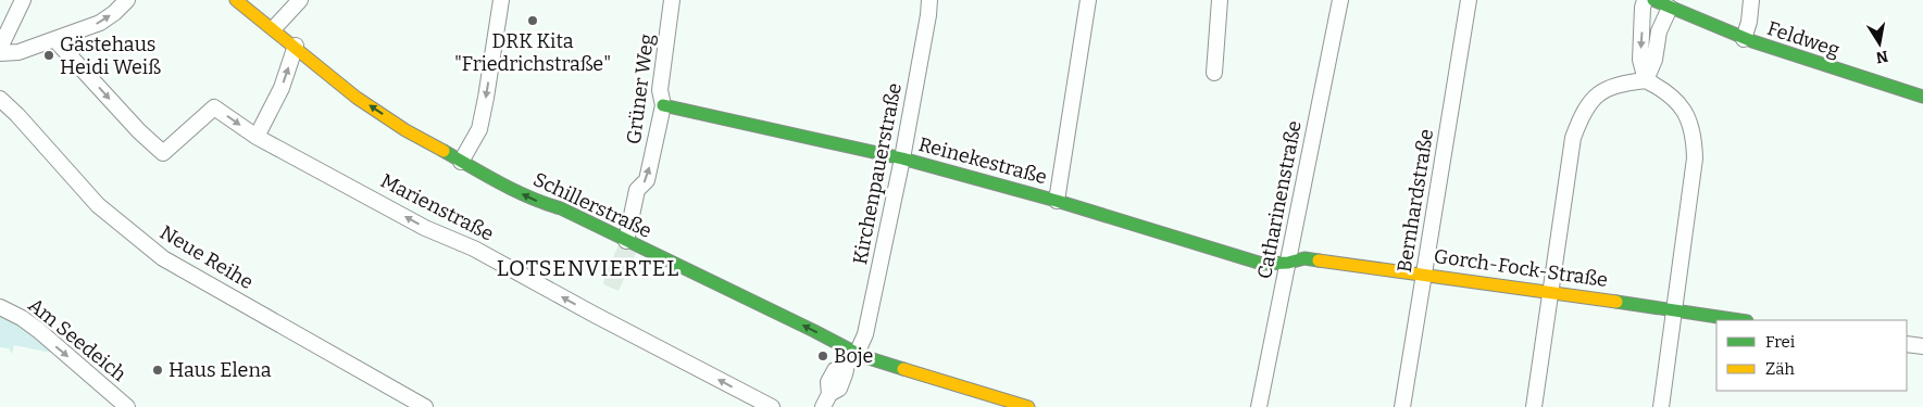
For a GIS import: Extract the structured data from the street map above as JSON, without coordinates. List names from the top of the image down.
{
  "streets": {
    "street": [
      "Feldweg",
      "Grüner Weg",
      "Reinekestraße",
      "Kirchenpauerstraße",
      "Catharinenstraße",
      "Bernhardstraße",
      "Schillerstraße",
      "Marienstraße",
      "Neue Reihe",
      "Gorch-Fock-Straße",
      "Am Seedeich"
    ]
  },
  "crossings": [
    ["Grüner Weg", "Reinekestraße"],
    ["Grüner Weg", "Schillerstraße"],
    ["Reinekestraße", "Kirchenpauerstraße"],
    ["Reinekestraße", "Catharinenstraße"],
    ["Reinekestraße", "Gorch-Fock-Straße"],
    ["Kirchenpauerstraße", "Schillerstraße"],
    ["Catharinenstraße", "Gorch-Fock-Straße"],
    ["Bernhardstraße", "Gorch-Fock-Straße"]
  ],
  "one_way": ["Grüner Weg", "Schillerstraße", "Am Seedeich"],
  "districts": ["LOTSENVIERTEL"],
  "places": [
    "DRK Kita \"Friedrichstraße\"",
    "Gästehaus Heidi Weiß",
    "Boje",
    "Haus Elena"
  ],
  "legend": ["Frei", "Zäh"],
  "north": "bottom"
}
